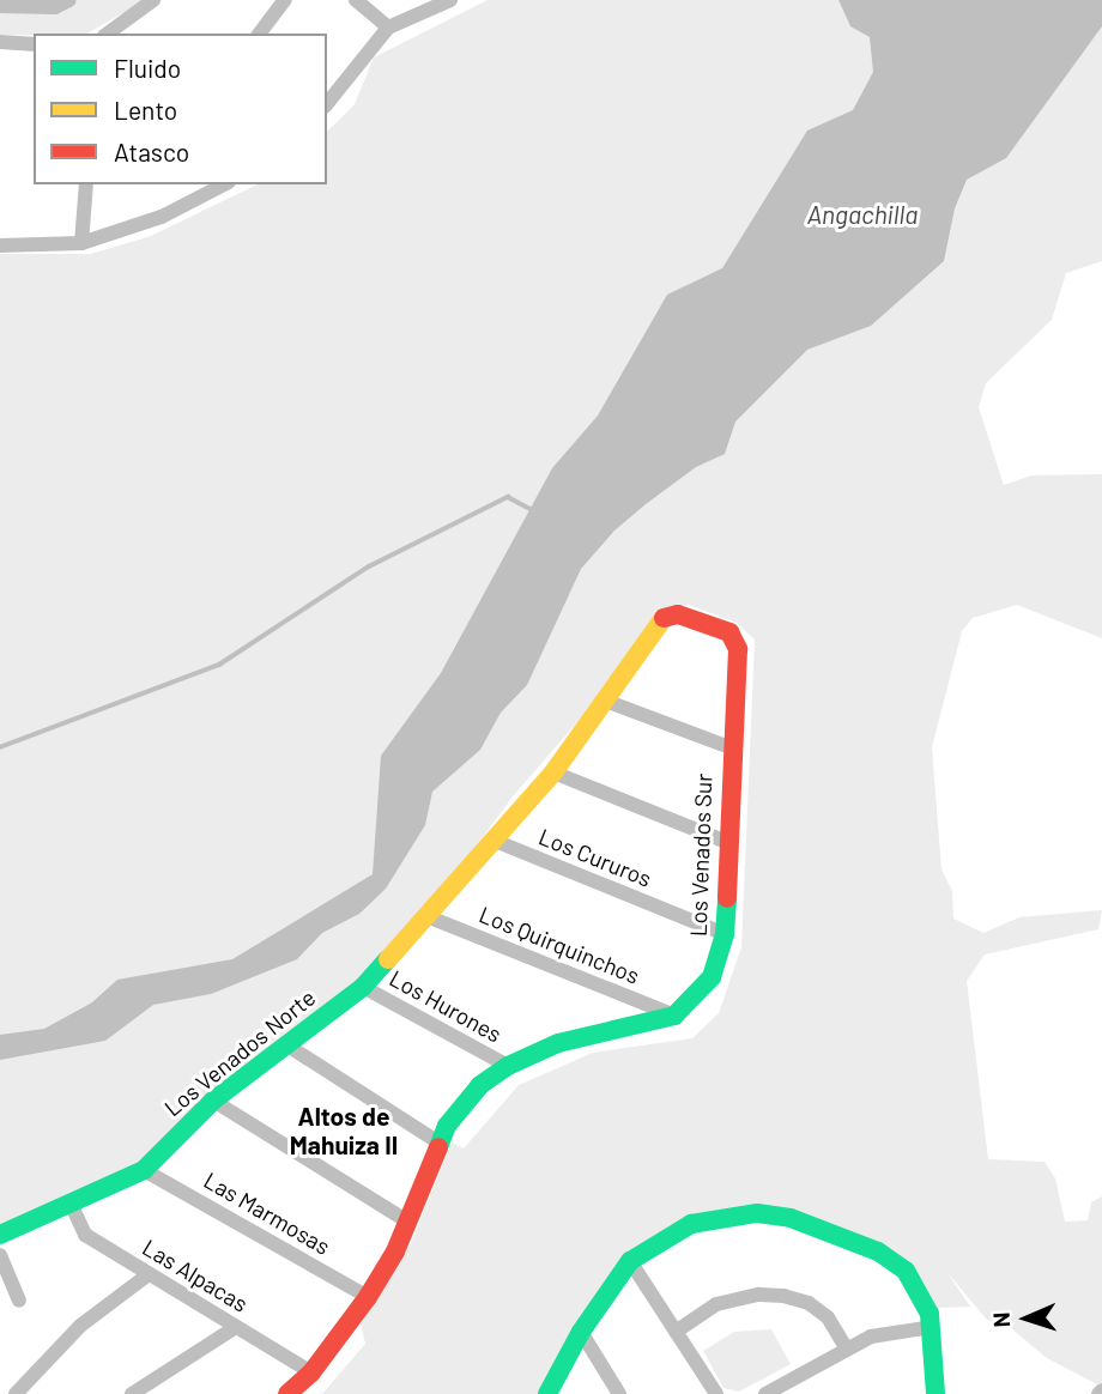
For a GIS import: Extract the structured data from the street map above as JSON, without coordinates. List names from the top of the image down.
{
  "streets": {
    "street": [
      "Los Venados Sur",
      "Los Cururos",
      "Los Quirquinchos",
      "Los Hurones",
      "Los Venados Norte",
      "Las Marmosas",
      "Las Alpacas"
    ]
  },
  "crossings": [
    ["Los Venados Sur", "Los Cururos"],
    ["Los Venados Sur", "Los Quirquinchos"],
    ["Los Venados Sur", "Los Venados Norte"],
    ["Los Hurones", "Los Venados Norte"],
    ["Los Venados Norte", "Las Marmosas"],
    ["Los Venados Norte", "Las Alpacas"]
  ],
  "districts": ["Altos de Mahuiza II"],
  "water": ["Angachilla"],
  "legend": ["Fluido", "Lento", "Atasco"],
  "north": "left"
}
